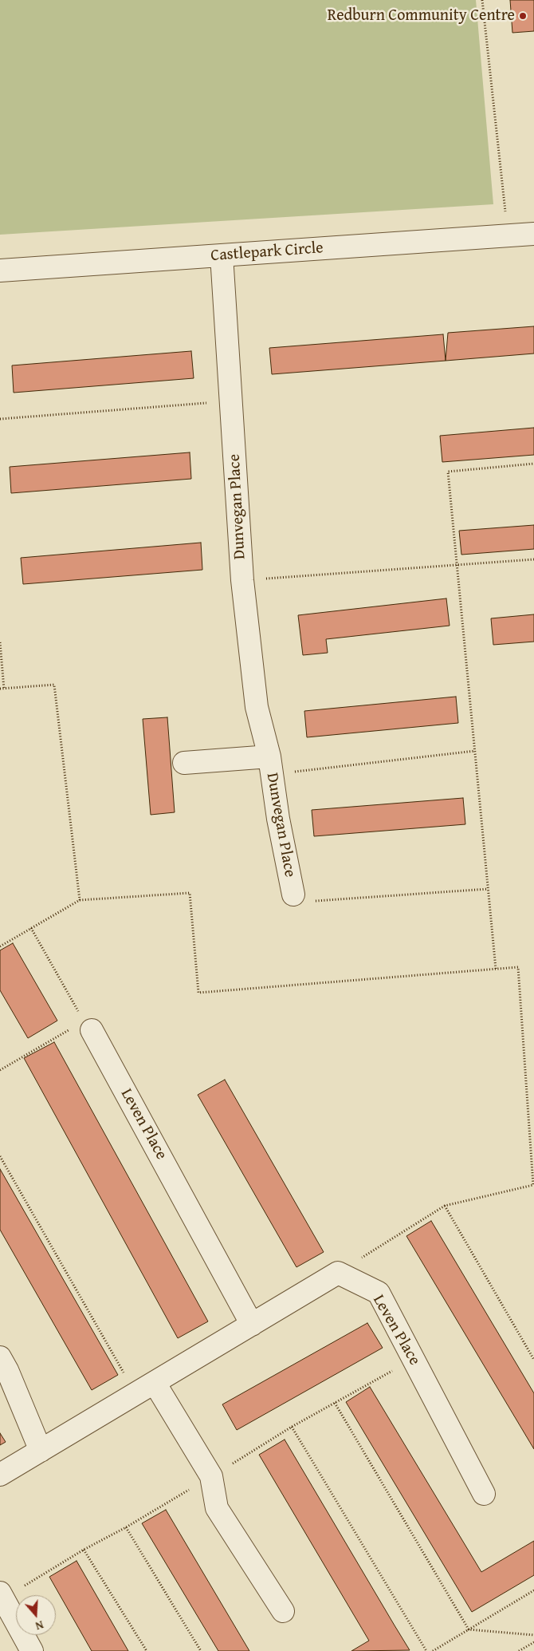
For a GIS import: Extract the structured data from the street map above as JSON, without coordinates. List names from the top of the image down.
{
  "streets": {
    "street": ["Castlepark Circle", "Dunvegan Place", "Leven Place"]
  },
  "crossings": [
    ["Castlepark Circle", "Dunvegan Place"]
  ],
  "places": ["Redburn Community Centre"],
  "north": "bottom"
}
